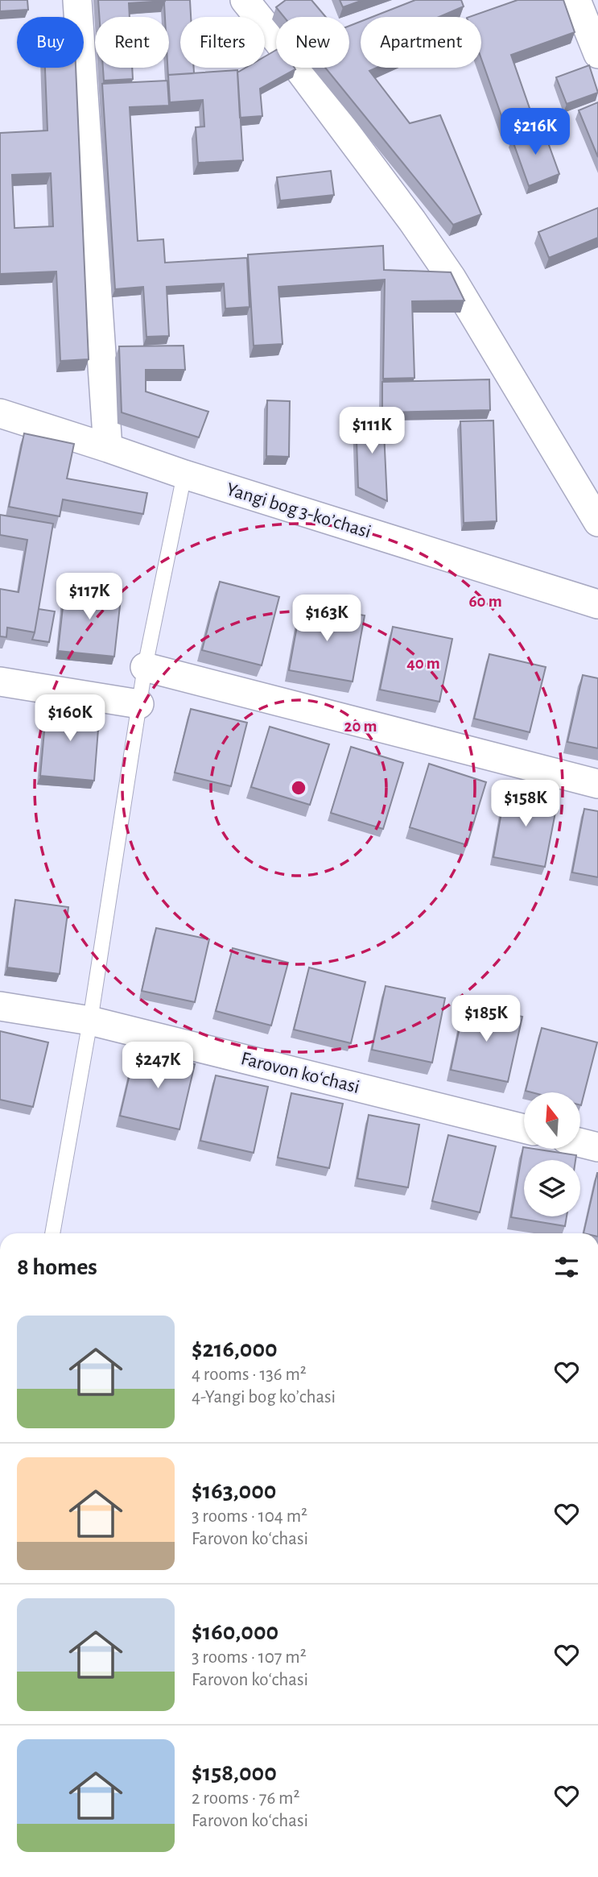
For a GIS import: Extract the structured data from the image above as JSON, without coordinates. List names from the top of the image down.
{
  "streets": {
    "street": ["Yangi bog 3-koʼchasi", "Farovon koʻchasi"]
  },
  "north": "top",
  "page": {
    "chip": [
      "Buy",
      "Rent",
      "Filters",
      "New",
      "Apartment"
    ],
    "price": [
      "$216K",
      "$111K",
      "$117K",
      "$163K",
      "$160K",
      "$158K",
      "$185K",
      "$247K"
    ],
    "heading": "8 homes",
    "list": [
      {
        "name": "$216,000",
        "note": "4 rooms · 136 m² · 4-Yangi bog koʼchasi"
      },
      {
        "name": "$163,000",
        "note": "3 rooms · 104 m² · Farovon koʻchasi"
      },
      {
        "name": "$160,000",
        "note": "3 rooms · 107 m² · Farovon koʻchasi"
      },
      {
        "name": "$158,000",
        "note": "2 rooms · 76 m² · Farovon koʻchasi"
      }
    ]
  },
  "rings": ["60 m", "40 m", "20 m"]
}
